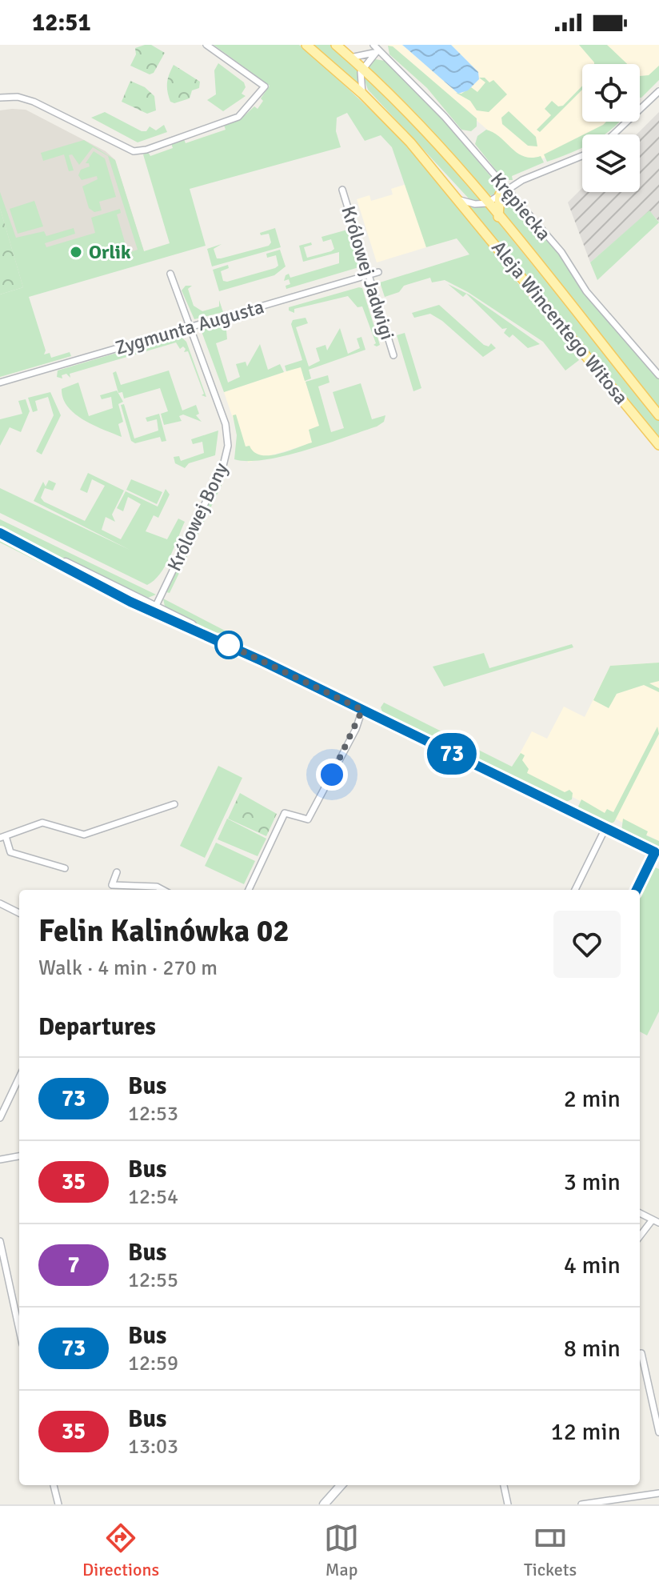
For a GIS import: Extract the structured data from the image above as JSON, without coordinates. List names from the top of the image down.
{
  "streets": {
    "main road": ["Aleja Wincentego Witosa"],
    "street": [
      "Krępiecka",
      "Królowej Jadwigi",
      "Zygmunta Augusta",
      "Królowej Bony"
    ]
  },
  "crossings": [
    ["Królowej Jadwigi", "Zygmunta Augusta"],
    ["Zygmunta Augusta", "Królowej Bony"]
  ],
  "places": ["Orlik"],
  "lines": ["bus line 73"],
  "page": {
    "status": "12:51",
    "on_map": "73",
    "heading": [
      ["Felin Kalinówka 02", "Walk · 4 min · 270 m"],
      "Departures"
    ],
    "list": [
      {
        "mark": "73",
        "name": "Bus",
        "note": "12:53",
        "value": "2 min"
      },
      {
        "mark": "35",
        "name": "Bus",
        "note": "12:54",
        "value": "3 min"
      },
      {
        "mark": "7",
        "name": "Bus",
        "note": "12:55",
        "value": "4 min"
      },
      {
        "mark": "73",
        "name": "Bus",
        "note": "12:59",
        "value": "8 min"
      },
      {
        "mark": "35",
        "name": "Bus",
        "note": "13:03",
        "value": "12 min"
      }
    ],
    "tabs": ["Directions", "Map", "Tickets"]
  }
}
